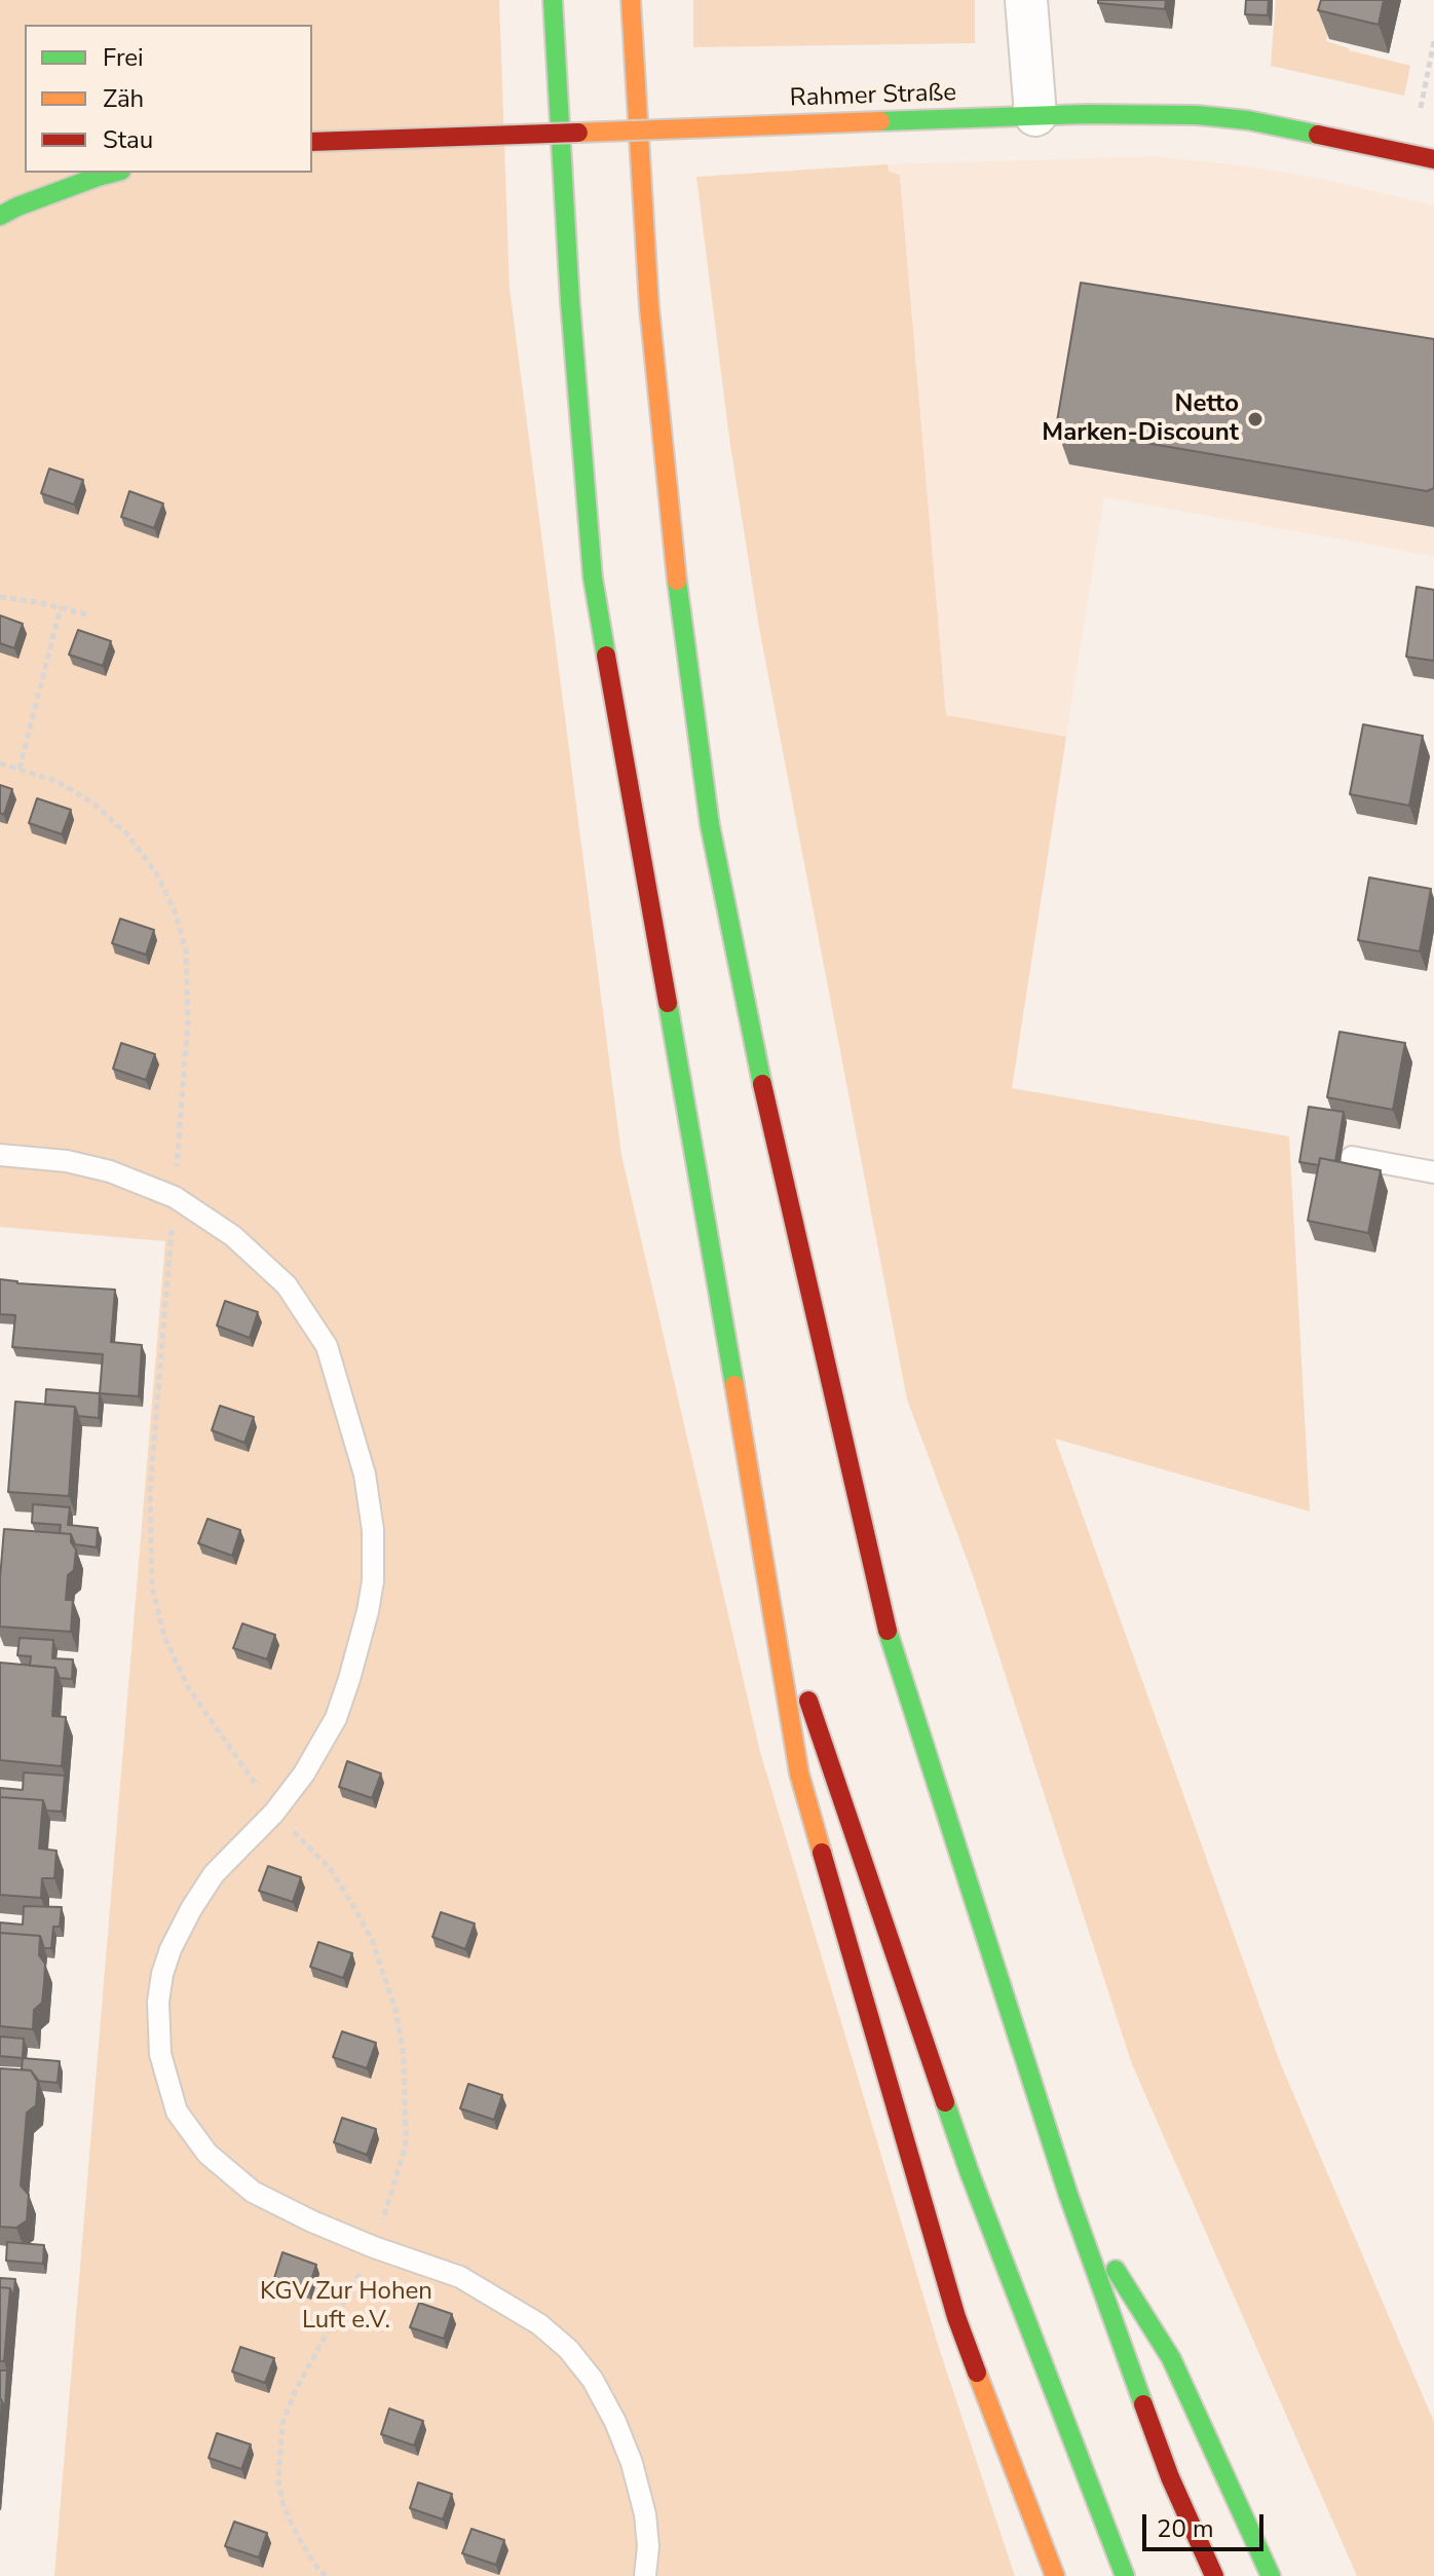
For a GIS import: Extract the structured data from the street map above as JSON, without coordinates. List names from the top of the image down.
{
  "streets": {
    "main road": ["Rahmer Straße"]
  },
  "parks": ["KGV Zur Hohen Luft e.V."],
  "places": ["Netto Marken-Discount"],
  "legend": ["Frei", "Zäh", "Stau"],
  "scale_bar": "20 m"
}
